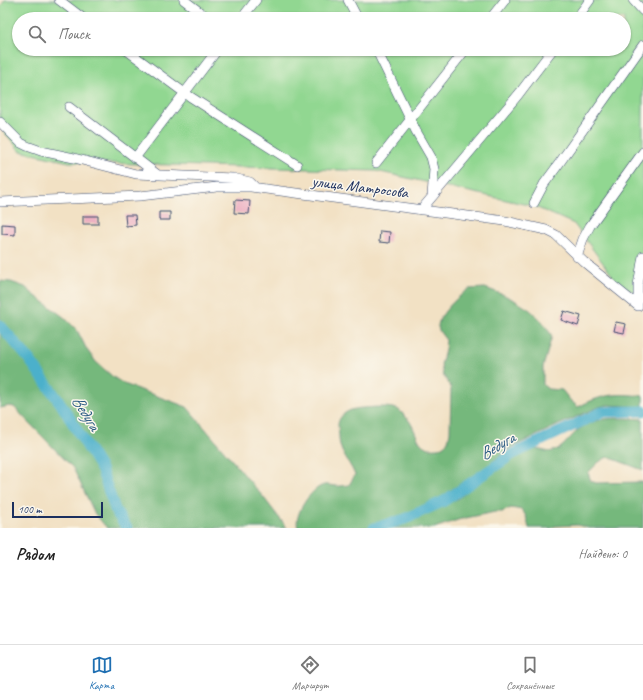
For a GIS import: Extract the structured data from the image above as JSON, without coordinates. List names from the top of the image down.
{
  "streets": {
    "street": ["улица Матросова"]
  },
  "water": ["Ведуга"],
  "scale_bar": "100 m",
  "page": {
    "search": "Поиск",
    "scale": "100 m",
    "heading": ["Рядом", "Найдено: 0"],
    "nav": ["Карта", "Маршрут", "Сохранённые"]
  }
}
